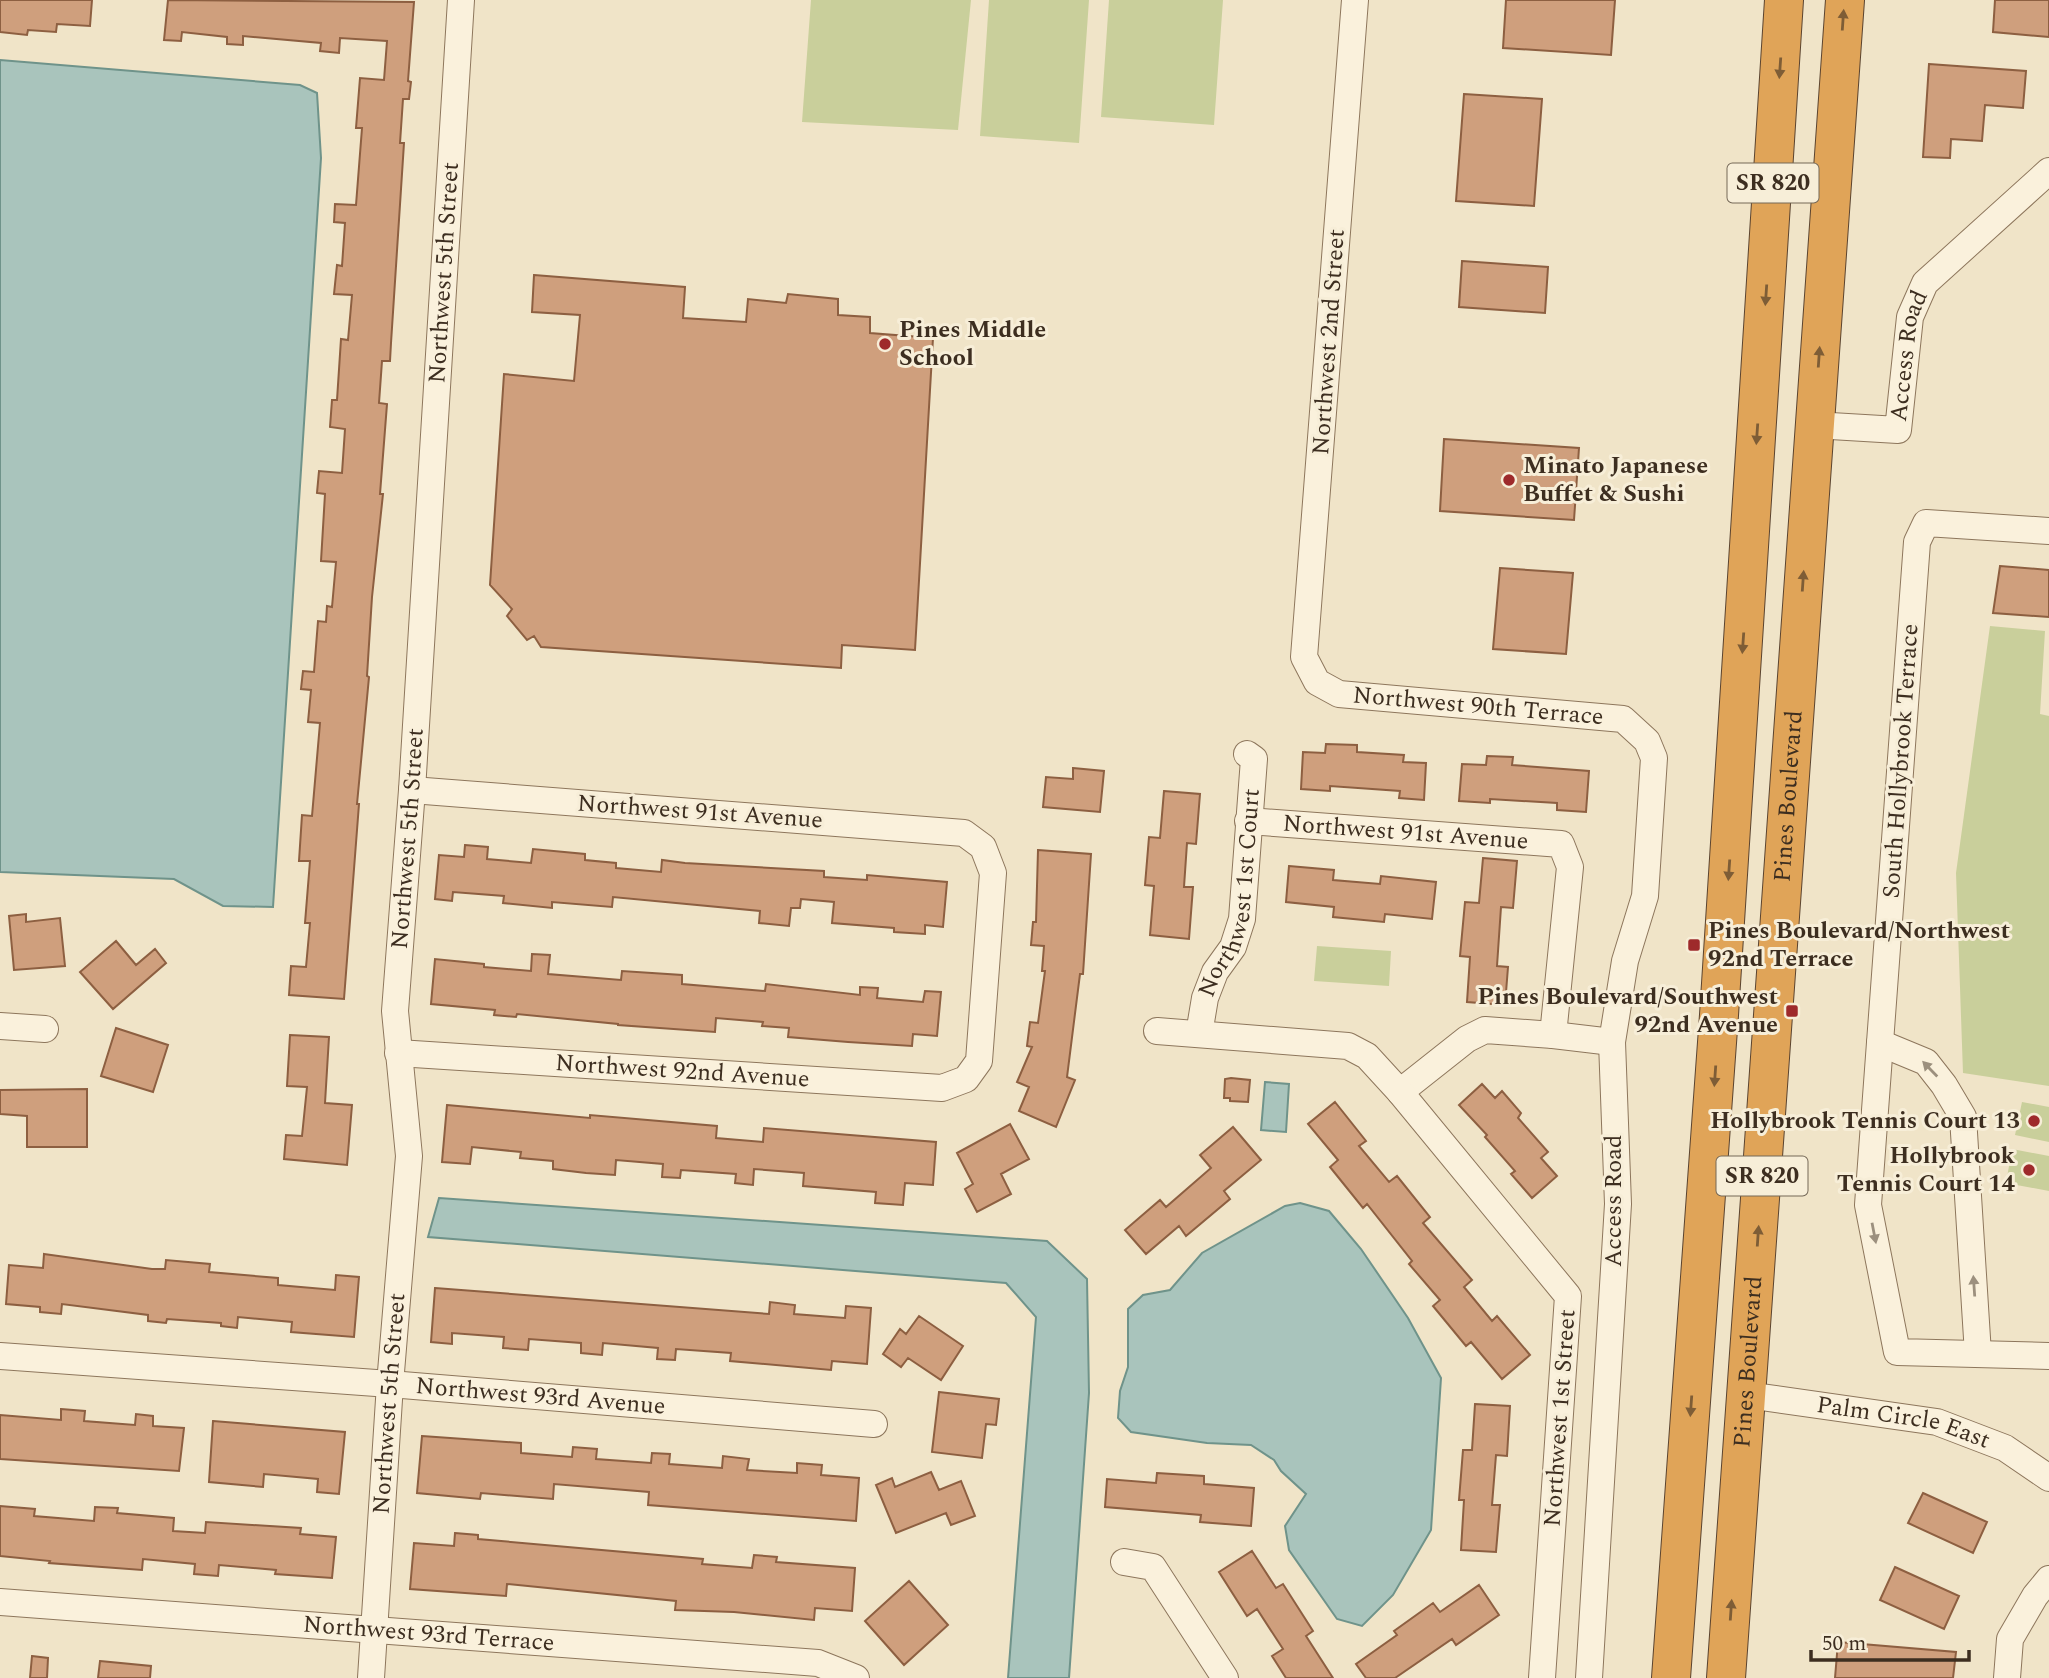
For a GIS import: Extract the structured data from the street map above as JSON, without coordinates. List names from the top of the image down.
{
  "streets": {
    "highway": ["SR 820", "Pines Boulevard"],
    "street": [
      "Northwest 5th Street",
      "Northwest 2nd Street",
      "Access Road",
      "Northwest 90th Terrace",
      "South Hollybrook Terrace",
      "Northwest 91st Avenue",
      "Northwest 1st Court",
      "Northwest 92nd Avenue",
      "Northwest 93rd Avenue",
      "Northwest 1st Street",
      "Palm Circle East",
      "Northwest 93rd Terrace"
    ]
  },
  "crossings": [
    ["Northwest 5th Street", "Northwest 91st Avenue"],
    ["Northwest 5th Street", "Northwest 92nd Avenue"],
    ["Northwest 5th Street", "Northwest 93rd Avenue"],
    ["Northwest 5th Street", "Northwest 93rd Terrace"],
    ["Northwest 2nd Street", "Northwest 90th Terrace"],
    ["Access Road", "Northwest 90th Terrace"],
    ["Access Road", "Pines Boulevard"],
    ["Pines Boulevard", "Palm Circle East"],
    ["Northwest 91st Avenue", "Northwest 1st Court"],
    ["Northwest 91st Avenue", "Northwest 92nd Avenue"]
  ],
  "places": {
    "other": [
      "Pines Middle School",
      "Minato Japanese Buffet & Sushi",
      "Hollybrook Tennis Court 13",
      "Hollybrook Tennis Court 14"
    ],
    "transit": ["Pines Boulevard/Northwest 92nd Terrace", "Pines Boulevard/Southwest 92nd Avenue"]
  },
  "scale_bar": "50 m"
}
